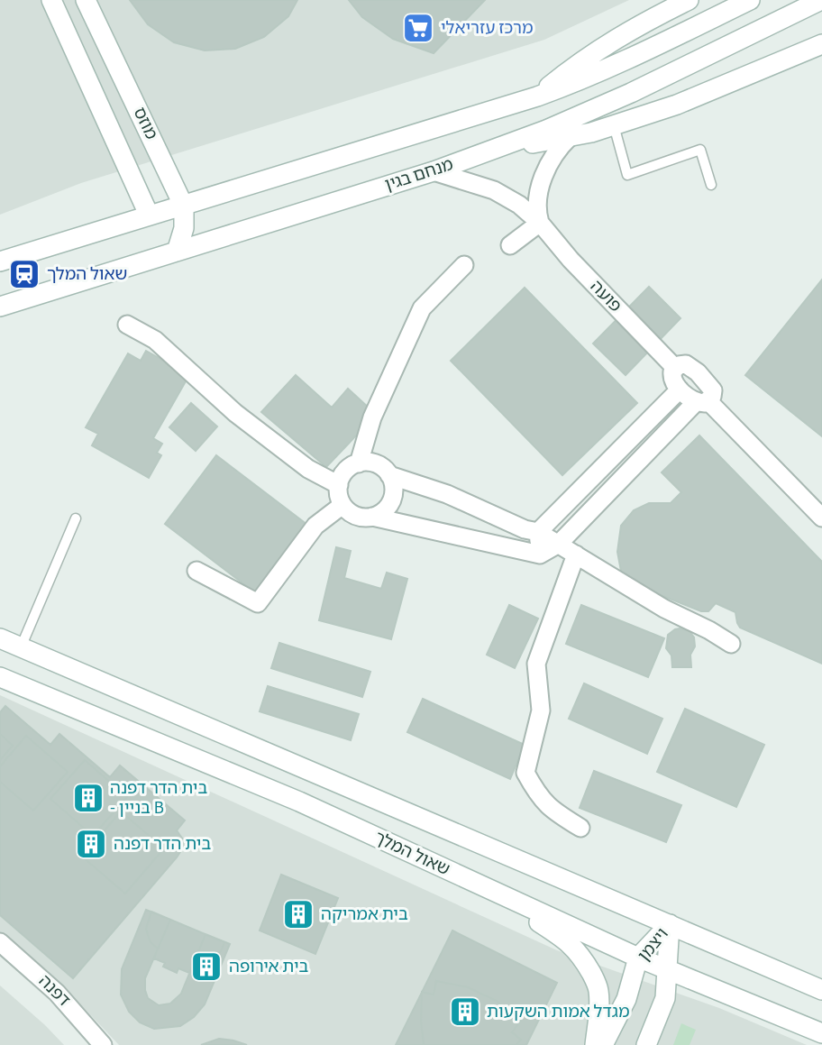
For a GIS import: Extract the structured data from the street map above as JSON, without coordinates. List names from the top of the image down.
{
  "streets": {
    "street": [
      "מוזס",
      "מנחם בגין",
      "פועה",
      "שאול המלך",
      "ויצמן",
      "דפנה"
    ]
  },
  "crossings": [
    ["מנחם בגין", "פועה"],
    ["שאול המלך", "ויצמן"]
  ],
  "places": {
    "supermarket": ["מרכז עזריאלי"],
    "station": ["שאול המלך"],
    "building": [
      "בית הדר דפנה - בניין B",
      "בית הדר דפנה",
      "בית אמריקה",
      "בית אירופה",
      "מגדל אמות השקעות"
    ]
  }
}
